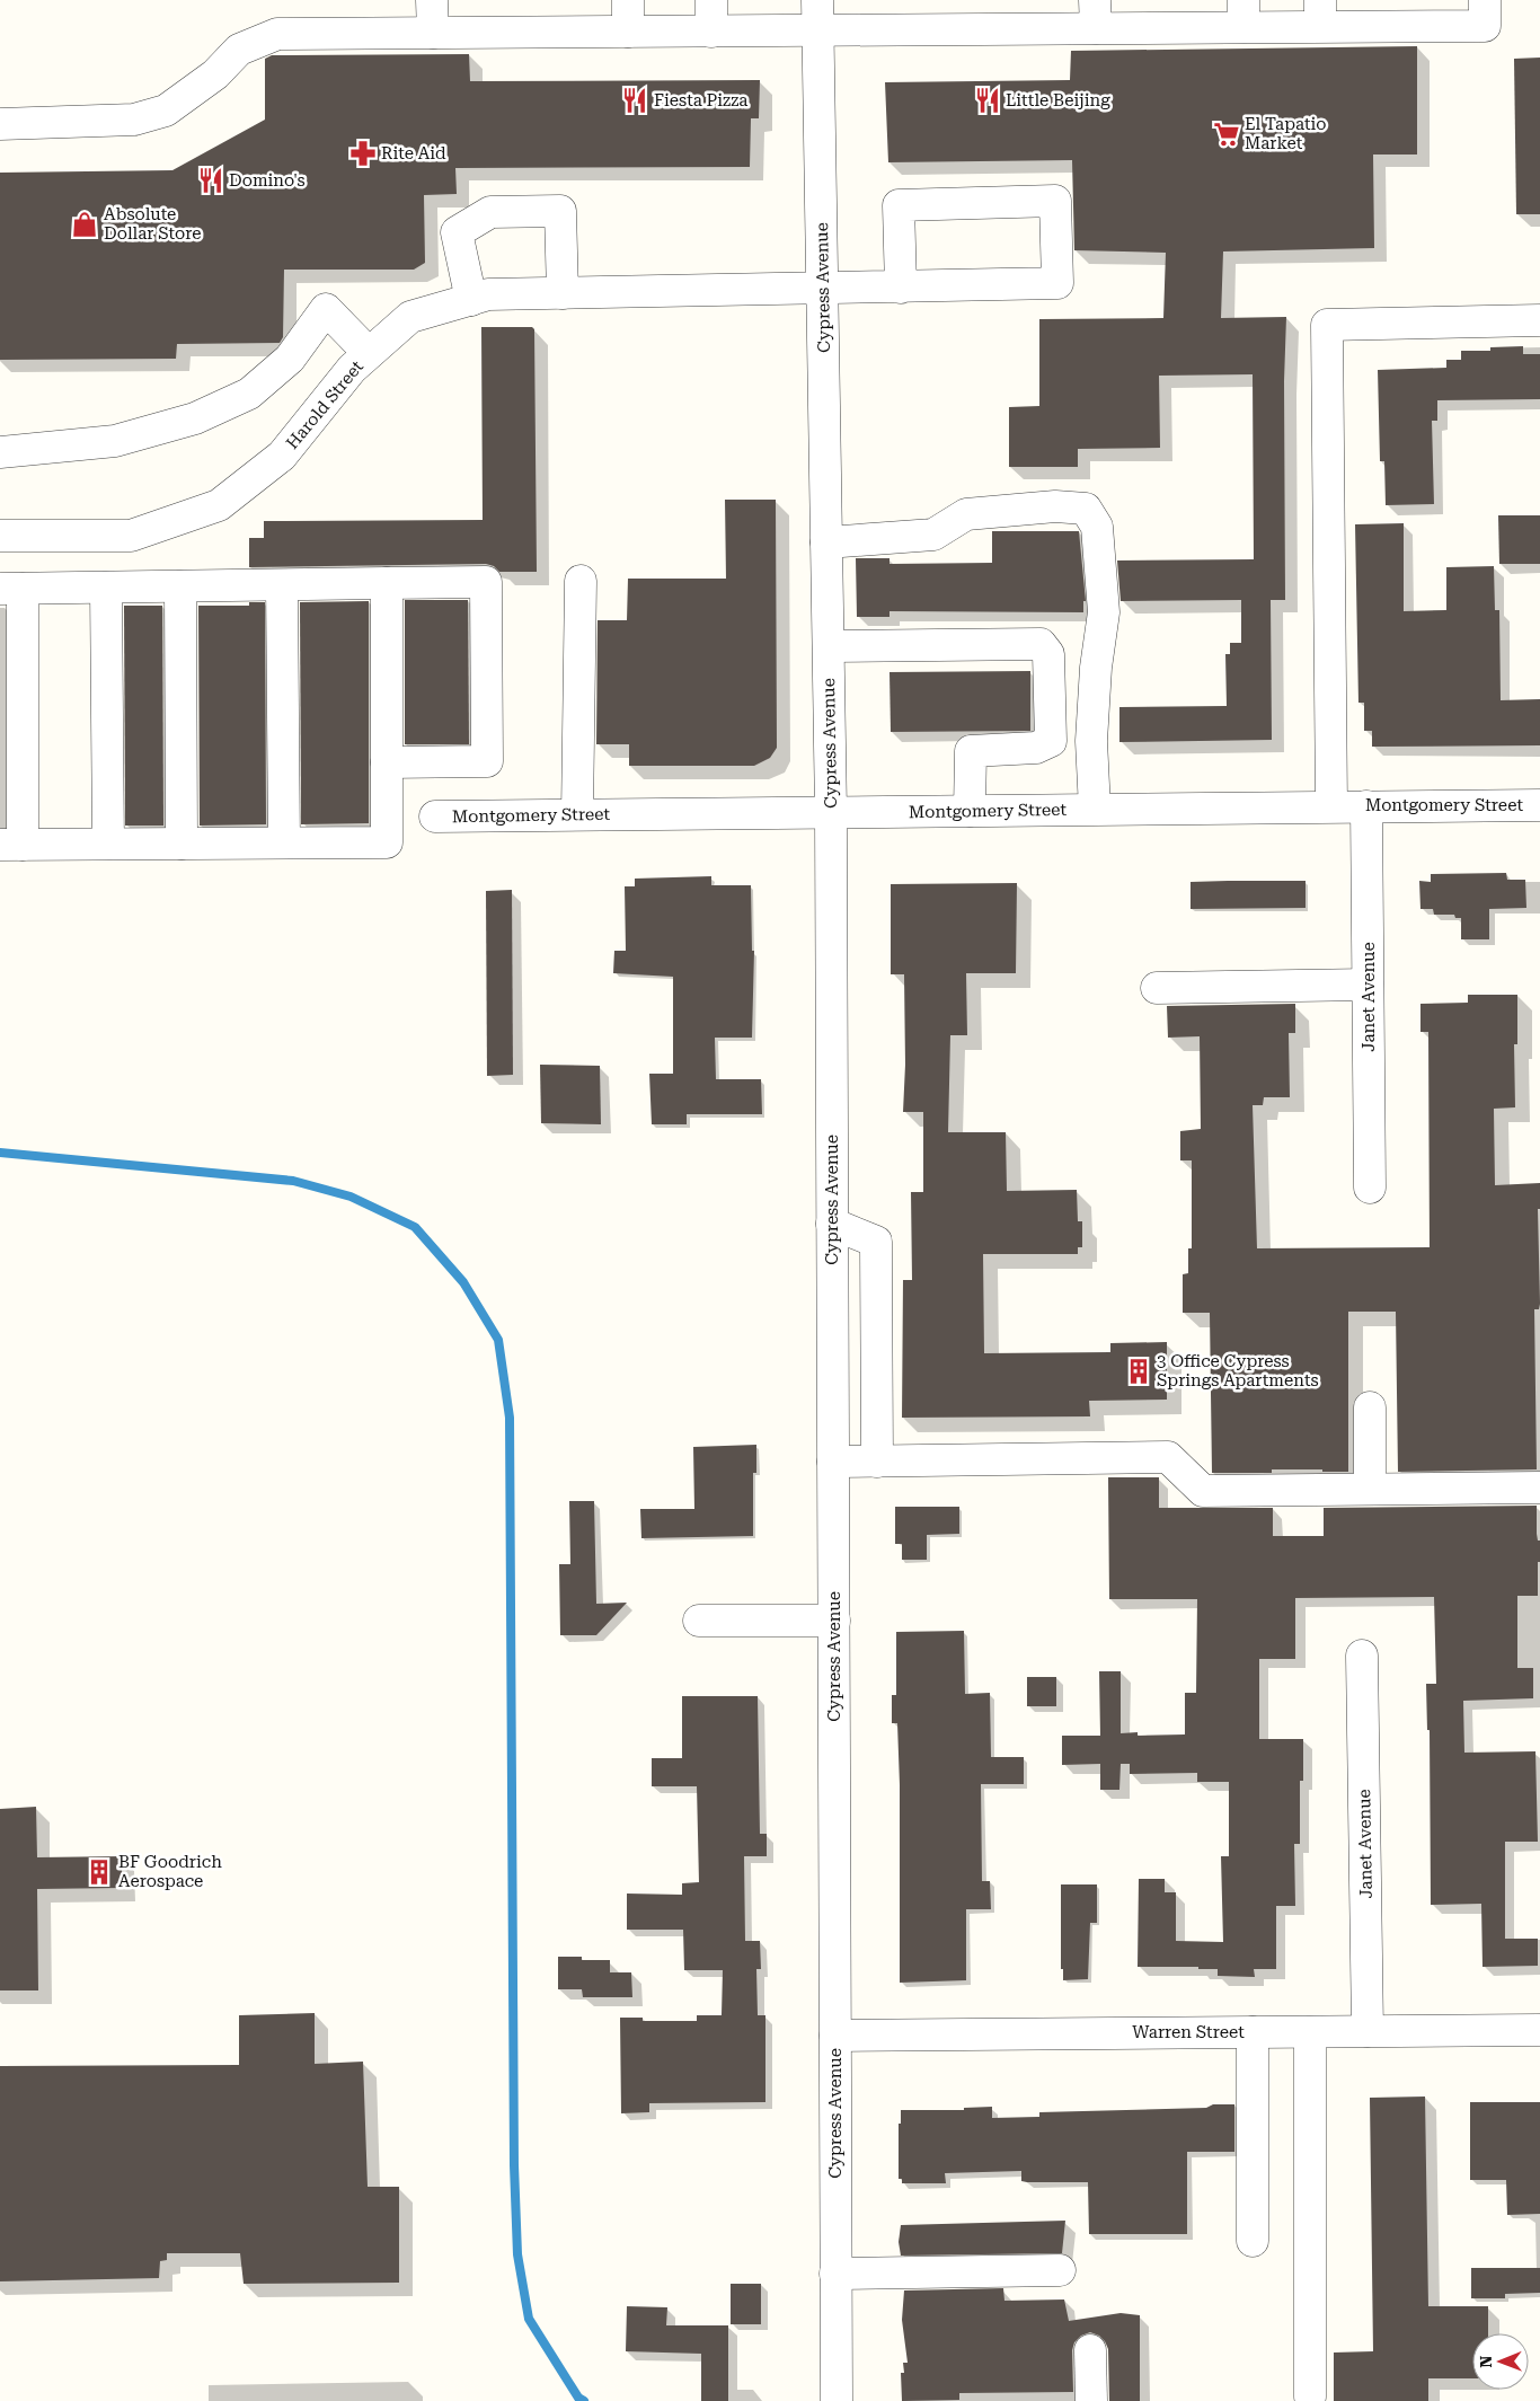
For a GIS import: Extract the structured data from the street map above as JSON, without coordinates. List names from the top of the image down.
{
  "streets": {
    "street": [
      "Cypress Avenue",
      "Harold Street",
      "Montgomery Street",
      "Janet Avenue",
      "Warren Street"
    ]
  },
  "crossings": [
    ["Cypress Avenue", "Harold Street"],
    ["Cypress Avenue", "Montgomery Street"],
    ["Cypress Avenue", "Warren Street"],
    ["Montgomery Street", "Janet Avenue"],
    ["Janet Avenue", "Warren Street"]
  ],
  "places": {
    "restaurant": ["Fiesta Pizza", "Little Beijing", "Domino's"],
    "supermarket": ["El Tapatio Market"],
    "pharmacy": ["Rite Aid"],
    "shop": ["Absolute Dollar Store"],
    "building": ["3 Office Cypress Springs Apartments", "BF Goodrich Aerospace"]
  },
  "north": "left"
}
